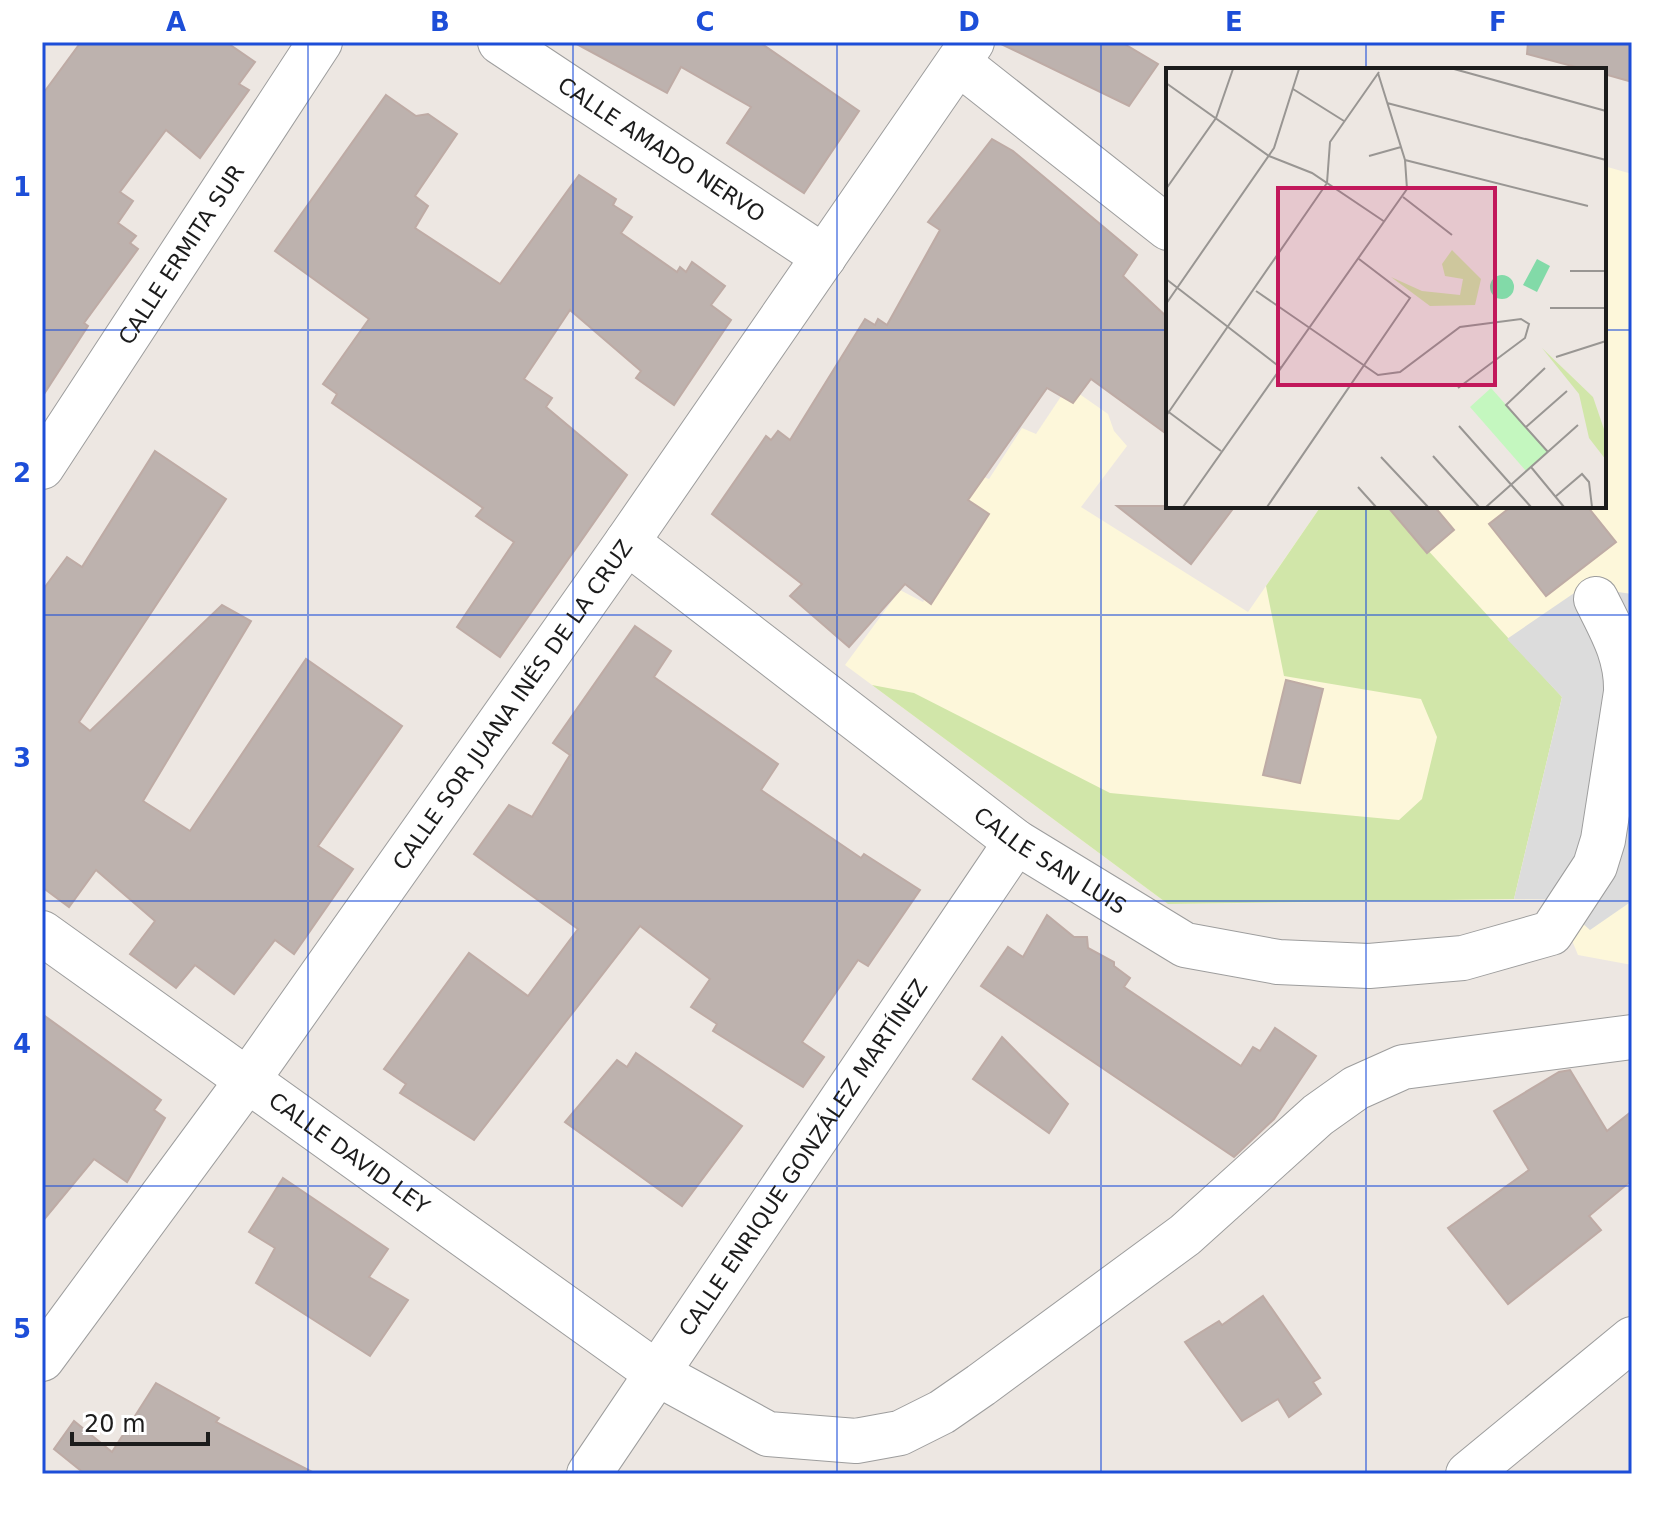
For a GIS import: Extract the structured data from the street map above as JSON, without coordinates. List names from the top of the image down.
{
  "streets": {
    "street": [
      "CALLE AMADO NERVO",
      "CALLE ERMITA SUR",
      "CALLE SOR JUANA INÉS DE LA CRUZ",
      "CALLE SAN LUIS",
      "CALLE DAVID LEY",
      "CALLE ENRIQUE GONZÁLEZ MARTÍNEZ"
    ]
  },
  "crossings": [
    ["CALLE AMADO NERVO", "CALLE SOR JUANA INÉS DE LA CRUZ"],
    ["CALLE SOR JUANA INÉS DE LA CRUZ", "CALLE SAN LUIS"],
    ["CALLE SOR JUANA INÉS DE LA CRUZ", "CALLE DAVID LEY"],
    ["CALLE SAN LUIS", "CALLE ENRIQUE GONZÁLEZ MARTÍNEZ"],
    ["CALLE DAVID LEY", "CALLE ENRIQUE GONZÁLEZ MARTÍNEZ"]
  ],
  "scale_bar": "20 m",
  "grid": {
    "columns": [
      "A",
      "B",
      "C",
      "D",
      "E",
      "F"
    ],
    "rows": [
      "1",
      "2",
      "3",
      "4",
      "5"
    ]
  }
}
